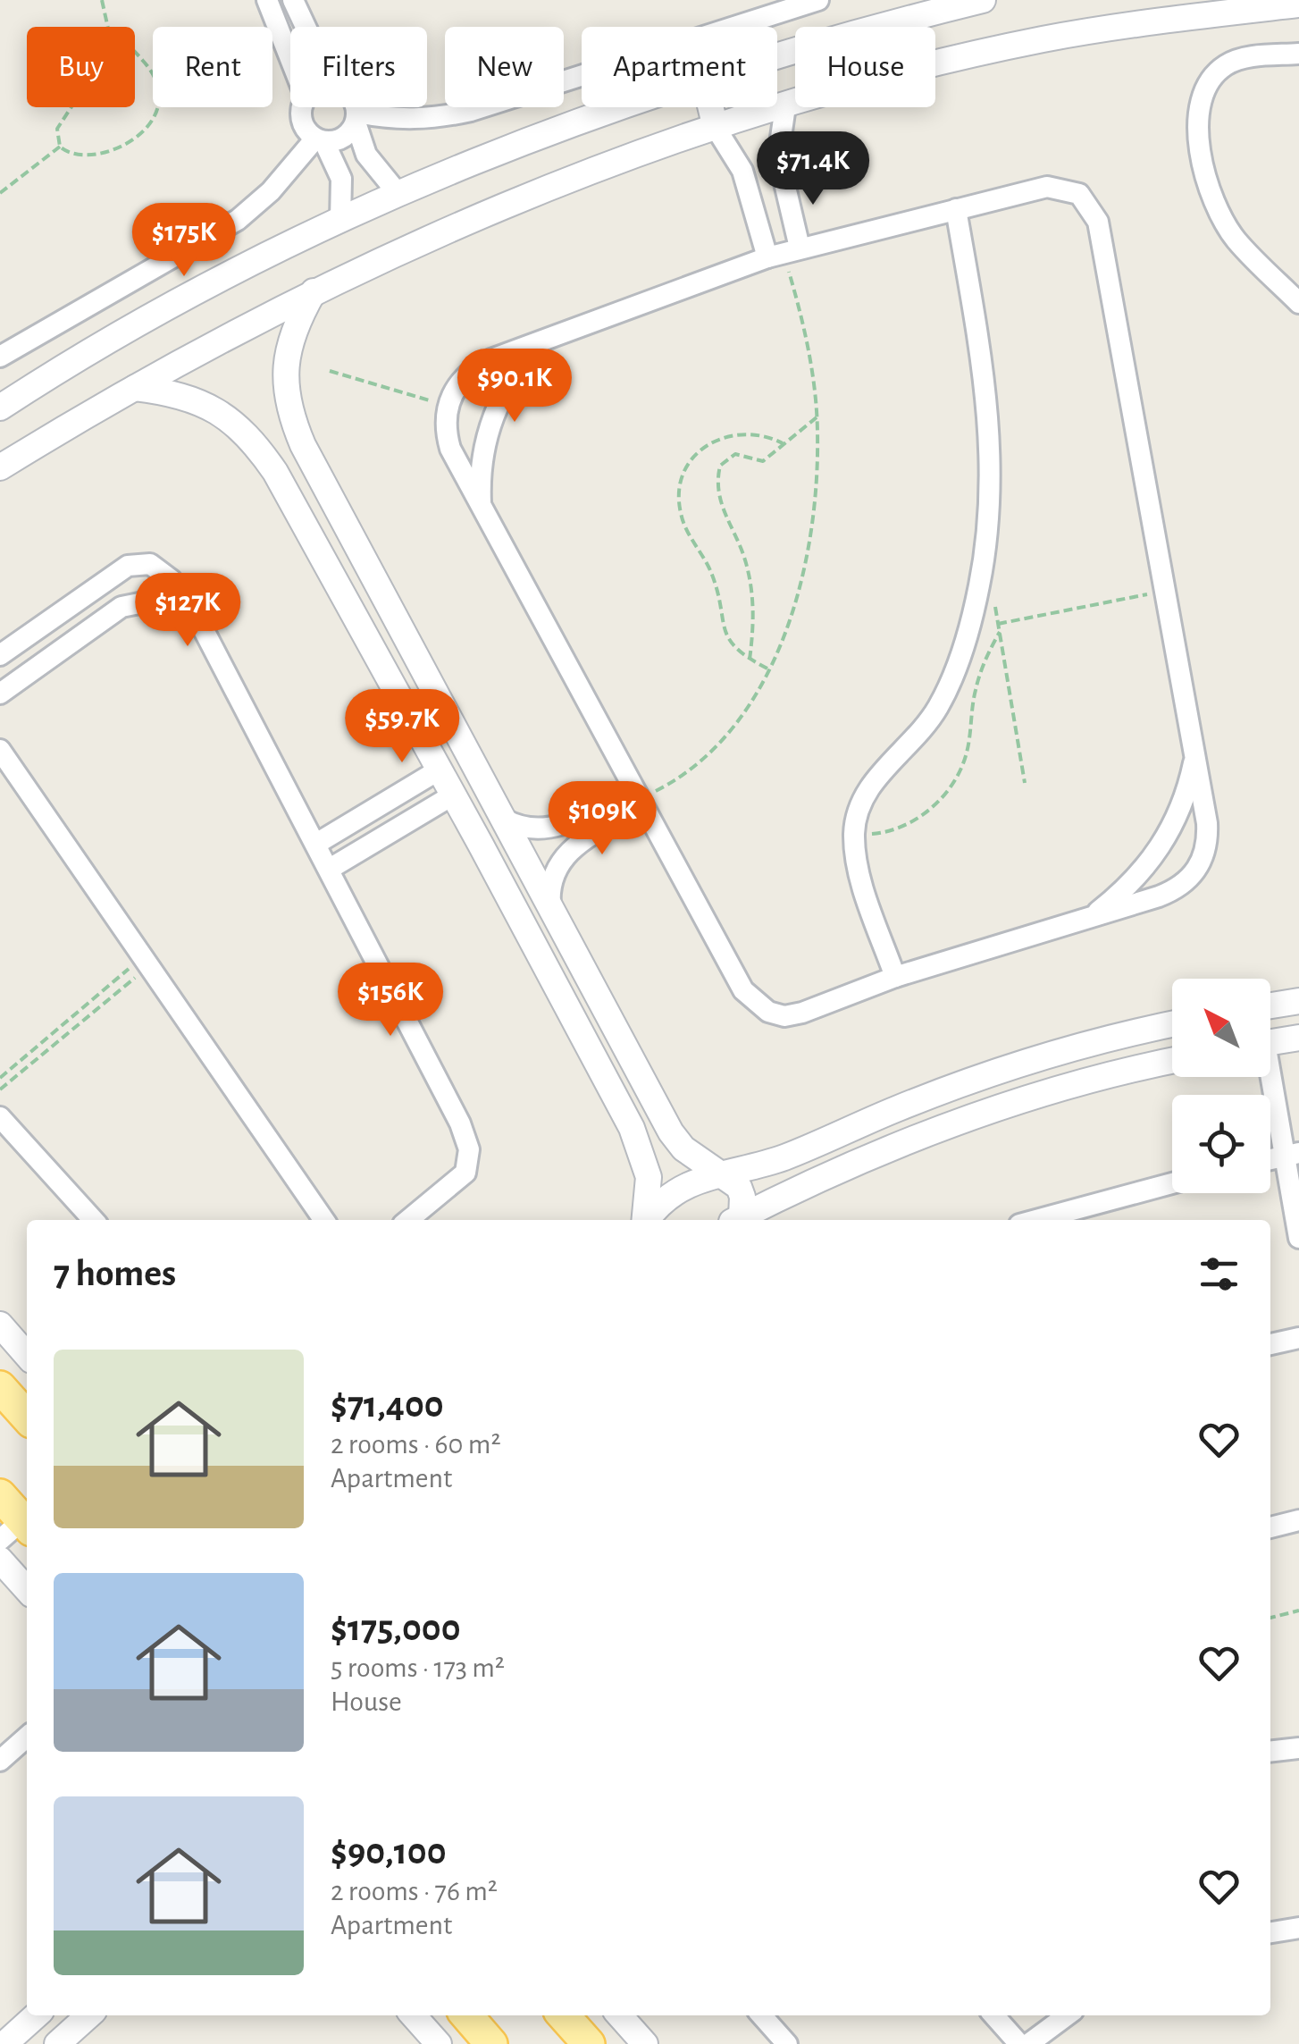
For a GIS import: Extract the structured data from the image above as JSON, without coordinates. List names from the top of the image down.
{
  "north": "top left",
  "page": {
    "chip": [
      "Buy",
      "Rent",
      "Filters",
      "New",
      "Apartment",
      "House"
    ],
    "price": [
      "$71.4K",
      "$175K",
      "$90.1K",
      "$127K",
      "$59.7K",
      "$109K",
      "$156K"
    ],
    "heading": "7 homes",
    "list": [
      {
        "name": "$71,400",
        "note": "2 rooms · 60 m² · Apartment"
      },
      {
        "name": "$175,000",
        "note": "5 rooms · 173 m² · House"
      },
      {
        "name": "$90,100",
        "note": "2 rooms · 76 m² · Apartment"
      }
    ]
  }
}
